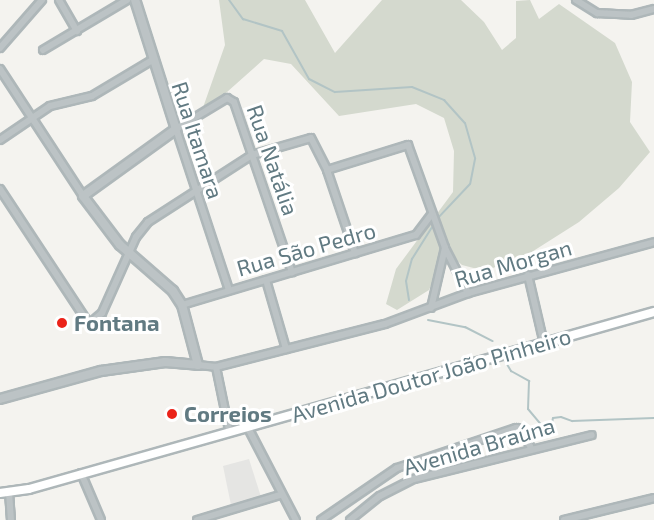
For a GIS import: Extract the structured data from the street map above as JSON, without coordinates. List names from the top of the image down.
{
  "streets": {
    "main road": ["Avenida Doutor João Pinheiro"],
    "street": [
      "Rua Itamara",
      "Rua Natália",
      "Rua São Pedro",
      "Rua Morgan",
      "Avenida Braúna"
    ]
  },
  "crossings": [
    ["Rua Itamara", "Rua Natália"],
    ["Rua Itamara", "Rua São Pedro"],
    ["Rua Natália", "Rua São Pedro"]
  ],
  "places": ["Fontana", "Correios"]
}
